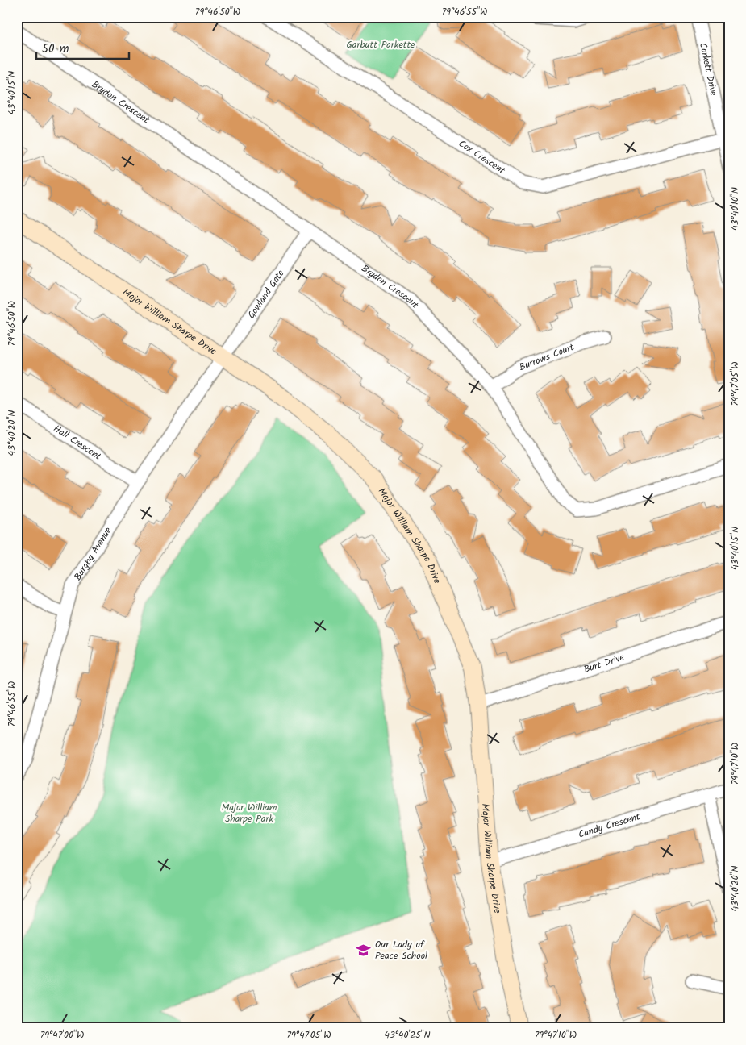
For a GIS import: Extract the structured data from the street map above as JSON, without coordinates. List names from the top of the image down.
{
  "streets": {
    "street": [
      "Corkett Drive",
      "Brydon Crescent",
      "Cox Crescent",
      "Gowland Gate",
      "Major William Sharpe Drive",
      "Burrows Court",
      "Hall Crescent",
      "Burgby Avenue",
      "Burt Drive",
      "Candy Crescent"
    ]
  },
  "crossings": [
    ["Corkett Drive", "Cox Crescent"],
    ["Brydon Crescent", "Gowland Gate"],
    ["Brydon Crescent", "Burrows Court"],
    ["Gowland Gate", "Major William Sharpe Drive"],
    ["Gowland Gate", "Burgby Avenue"],
    ["Major William Sharpe Drive", "Burgby Avenue"],
    ["Major William Sharpe Drive", "Burt Drive"],
    ["Major William Sharpe Drive", "Candy Crescent"],
    ["Hall Crescent", "Burgby Avenue"]
  ],
  "parks": ["Garbutt Parkette", "Major William Sharpe Park"],
  "places": {
    "school or university": ["Our Lady of Peace School"]
  },
  "scale_bar": "50 m",
  "coordinates": [
    "79°46'50\"W",
    "79°46'55\"W",
    "43°40'15\"N",
    "43°40'10\"N",
    "79°47'05\"W",
    "43°40'20\"N",
    "79°47'10\"W",
    "79°47'00\"W",
    "43°40'25\"N"
  ]
}
